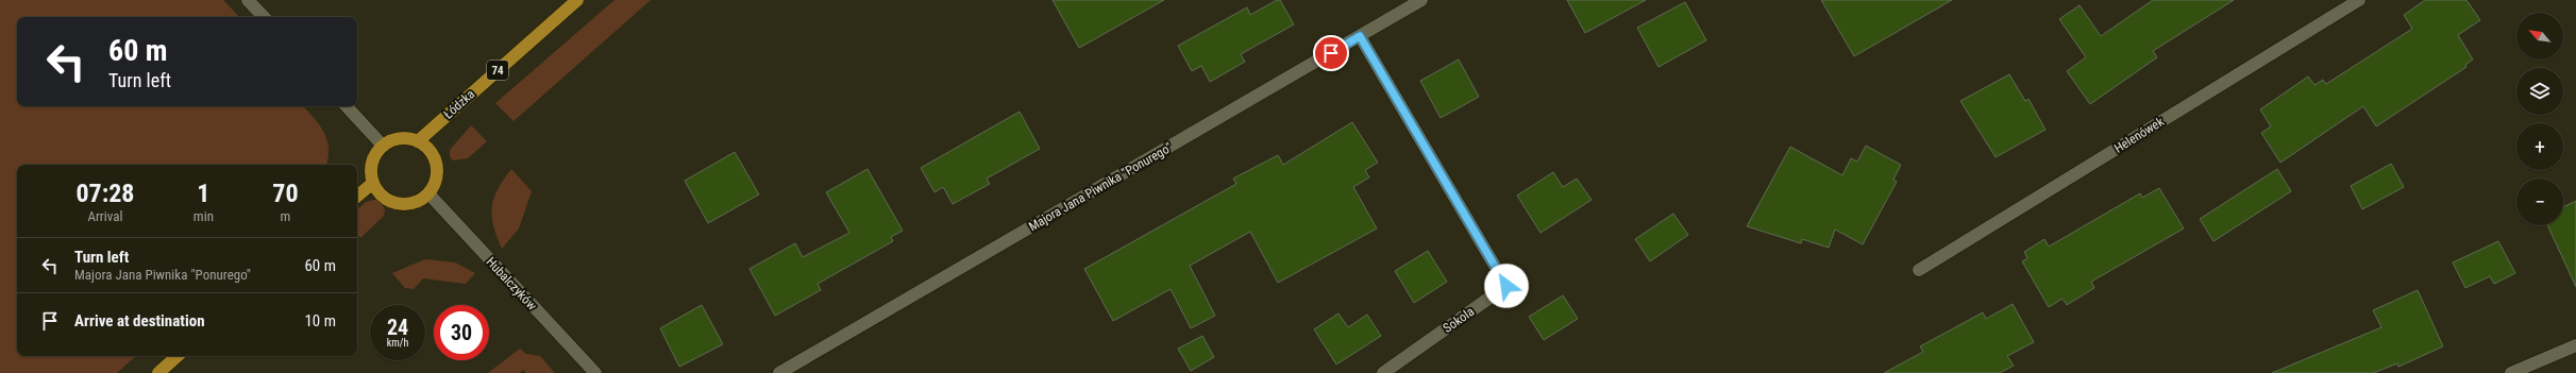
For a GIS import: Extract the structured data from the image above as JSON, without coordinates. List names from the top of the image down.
{
  "streets": {
    "main road": ["74", "Łódzka"],
    "street": [
      "Helenówek",
      "Majora Jana Piwnika \"Ponurego\"",
      "Hubalczyków",
      "Sokola"
    ]
  },
  "crossings": [
    ["Łódzka", "Hubalczyków"],
    ["Majora Jana Piwnika \"Ponurego\"", "Sokola"]
  ],
  "north": "top left",
  "page": {
    "map_buttons": ["+", "−"],
    "turn": ["60 m", "Turn left"],
    "eta": [
      "07:28",
      "Arrival",
      "1",
      "min",
      "70",
      "m"
    ],
    "list": [
      {
        "name": "Turn left",
        "note": "Majora Jana Piwnika \"Ponurego\"",
        "value": "60 m"
      },
      {
        "name": "Arrive at destination",
        "value": "10 m"
      }
    ],
    "speed": "24 km/h",
    "limit": "30"
  }
}
